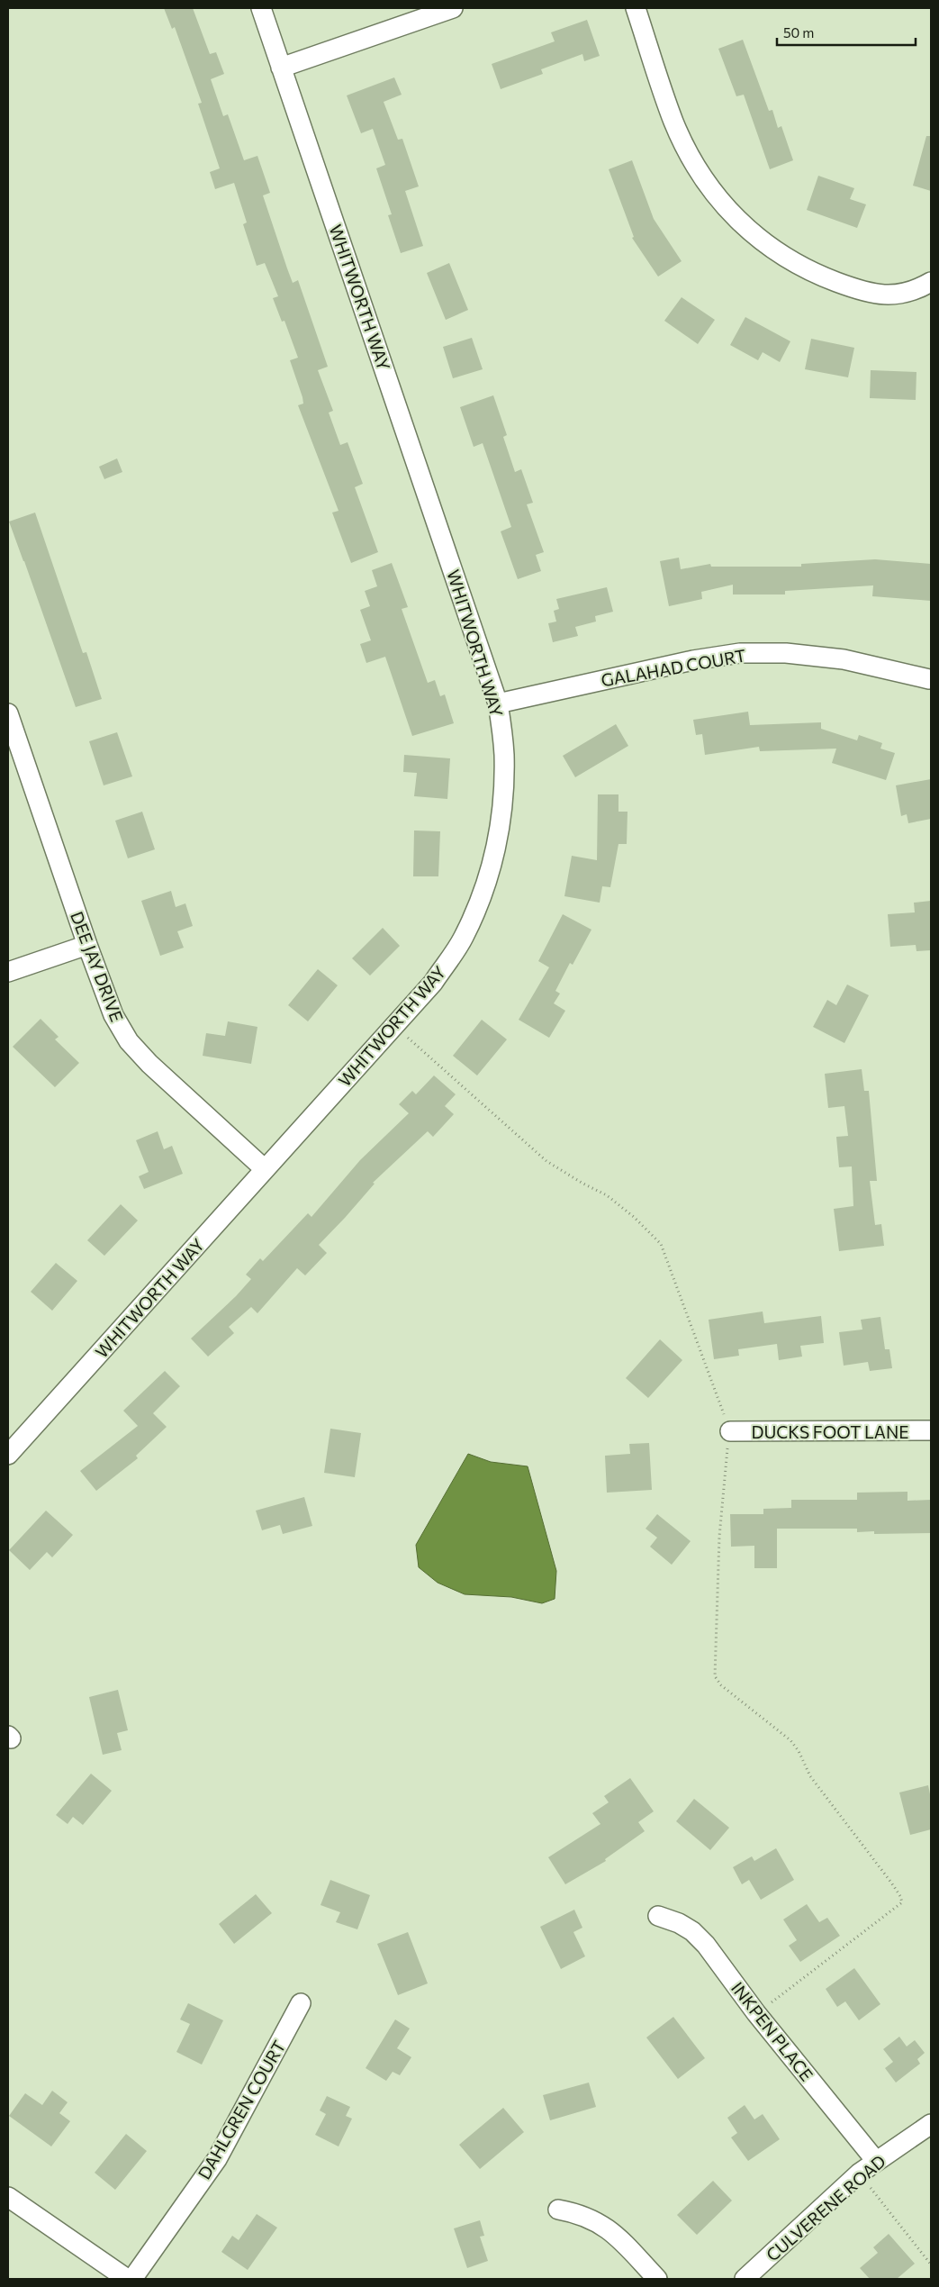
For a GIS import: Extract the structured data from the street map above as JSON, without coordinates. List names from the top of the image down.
{
  "streets": {
    "street": [
      "WHITWORTH WAY",
      "GALAHAD COURT",
      "DEE JAY DRIVE",
      "DUCKS FOOT LANE",
      "INKPEN PLACE",
      "DAHLGREN COURT",
      "CULVERENE ROAD"
    ]
  },
  "crossings": [
    ["WHITWORTH WAY", "GALAHAD COURT"],
    ["WHITWORTH WAY", "DEE JAY DRIVE"],
    ["INKPEN PLACE", "CULVERENE ROAD"]
  ],
  "scale_bar": "50 m"
}
